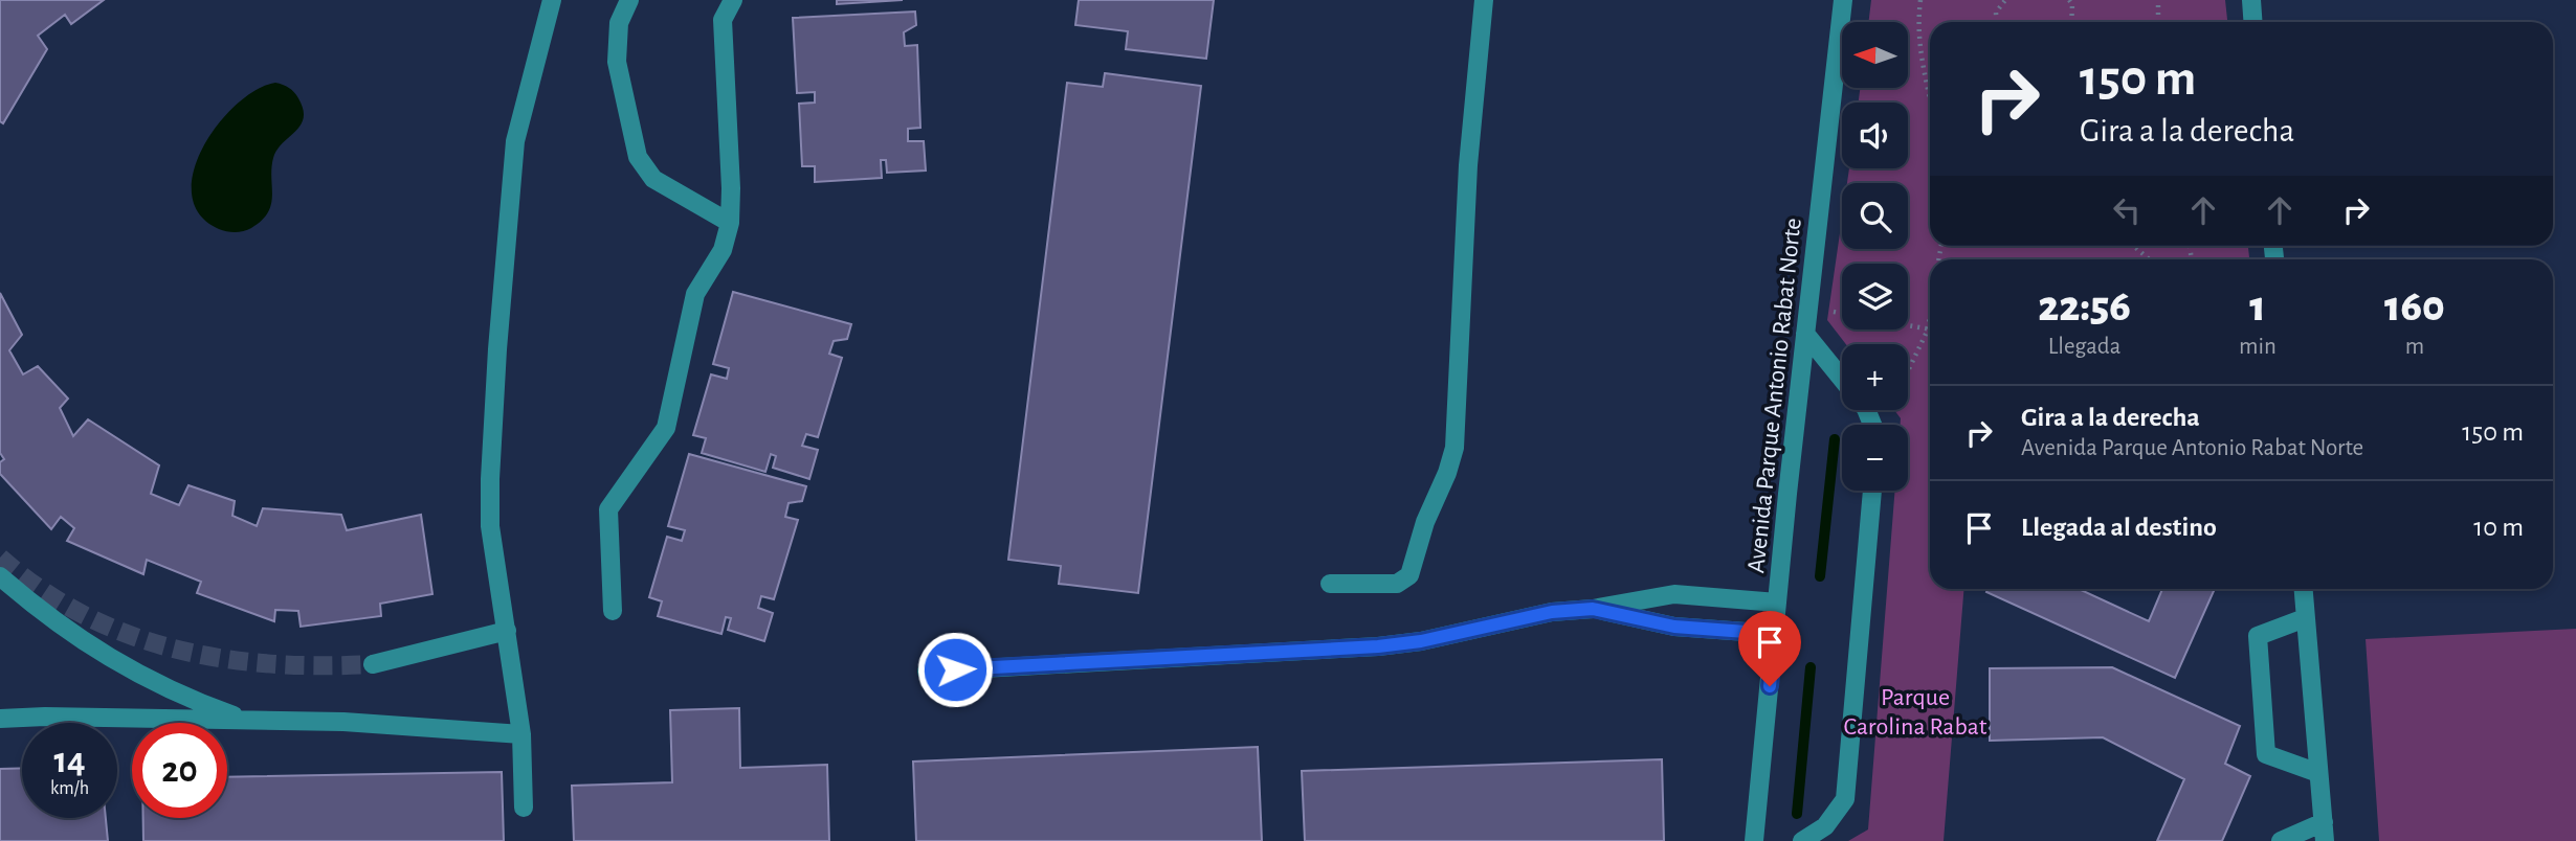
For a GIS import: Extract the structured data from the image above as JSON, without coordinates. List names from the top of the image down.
{
  "streets": {
    "street": ["Avenida Parque Antonio Rabat Norte"]
  },
  "parks": ["Parque Carolina Rabat"],
  "north": "left",
  "page": {
    "map_buttons": ["+", "−"],
    "turn": ["150 m", "Gira a la derecha"],
    "eta": [
      "22:56",
      "Llegada",
      "1",
      "min",
      "160",
      "m"
    ],
    "list": [
      {
        "name": "Gira a la derecha",
        "note": "Avenida Parque Antonio Rabat Norte",
        "value": "150 m"
      },
      {
        "name": "Llegada al destino",
        "value": "10 m"
      }
    ],
    "speed": "14 km/h",
    "limit": "20"
  }
}
